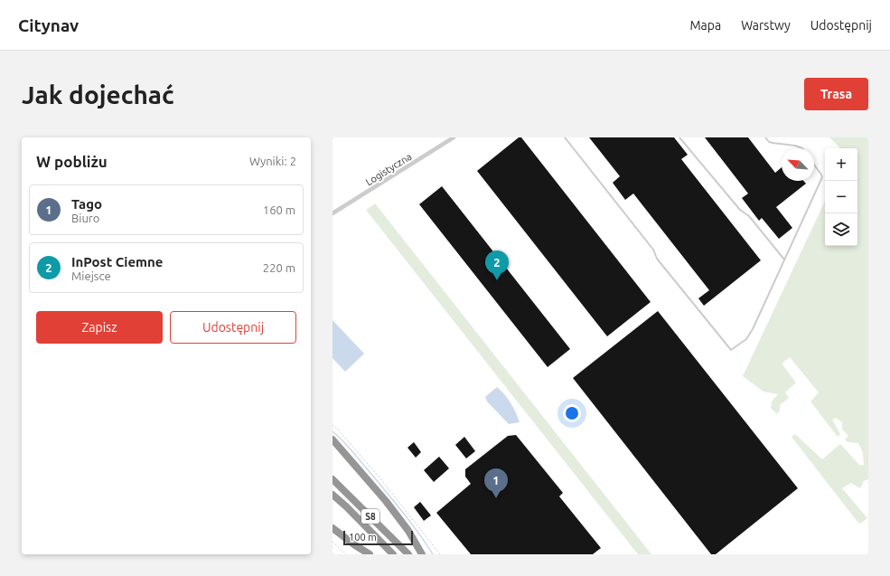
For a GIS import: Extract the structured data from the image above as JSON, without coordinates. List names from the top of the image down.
{
  "streets": {
    "highway": ["S8"],
    "street": ["Logistyczna"]
  },
  "scale_bar": "100 m",
  "north": "top left",
  "page": {
    "header": "Citynav",
    "nav": ["Mapa", "Warstwy", "Udostępnij"],
    "buttons": [
      "Trasa",
      ["Zapisz", "Udostępnij"]
    ],
    "title": "Jak dojechać",
    "heading": ["W pobliżu", "Wyniki: 2"],
    "map_buttons": ["+", "−"],
    "list": [
      {
        "mark": "1",
        "name": "Tago",
        "note": "Biuro",
        "value": "160 m"
      },
      {
        "mark": "2",
        "name": "InPost Ciemne",
        "note": "Miejsce",
        "value": "220 m"
      }
    ],
    "pins": ["2", "1"],
    "scale": "100 m"
  }
}
